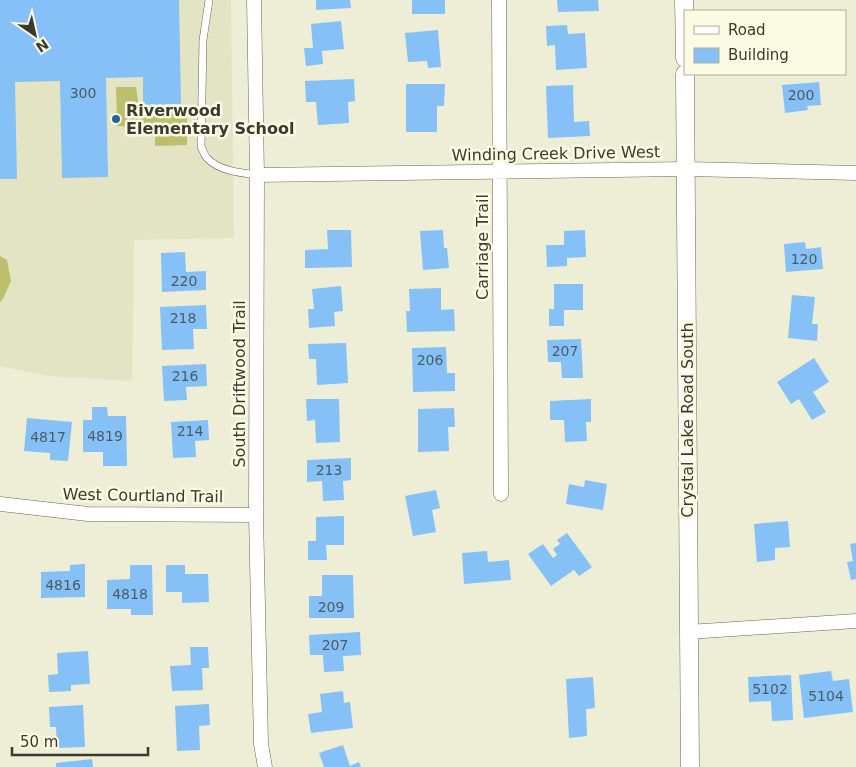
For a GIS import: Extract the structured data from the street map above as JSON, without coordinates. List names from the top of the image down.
{
  "streets": {
    "street": [
      "Winding Creek Drive West",
      "Carriage Trail",
      "South Driftwood Trail",
      "Crystal Lake Road South",
      "West Courtland Trail"
    ]
  },
  "crossings": [
    ["Winding Creek Drive West", "Carriage Trail"],
    ["Winding Creek Drive West", "South Driftwood Trail"],
    ["Winding Creek Drive West", "Crystal Lake Road South"],
    ["South Driftwood Trail", "West Courtland Trail"]
  ],
  "places": ["Riverwood Elementary School"],
  "house_numbers": [
    "300",
    "200",
    "120",
    "220",
    "218",
    "207",
    "206",
    "216",
    "214",
    "4819",
    "4817",
    "213",
    "4816",
    "4818",
    "209",
    "207",
    "5102",
    "5104"
  ],
  "legend": ["Road", "Building"],
  "scale_bar": "50 m",
  "north": "bottom right"
}
